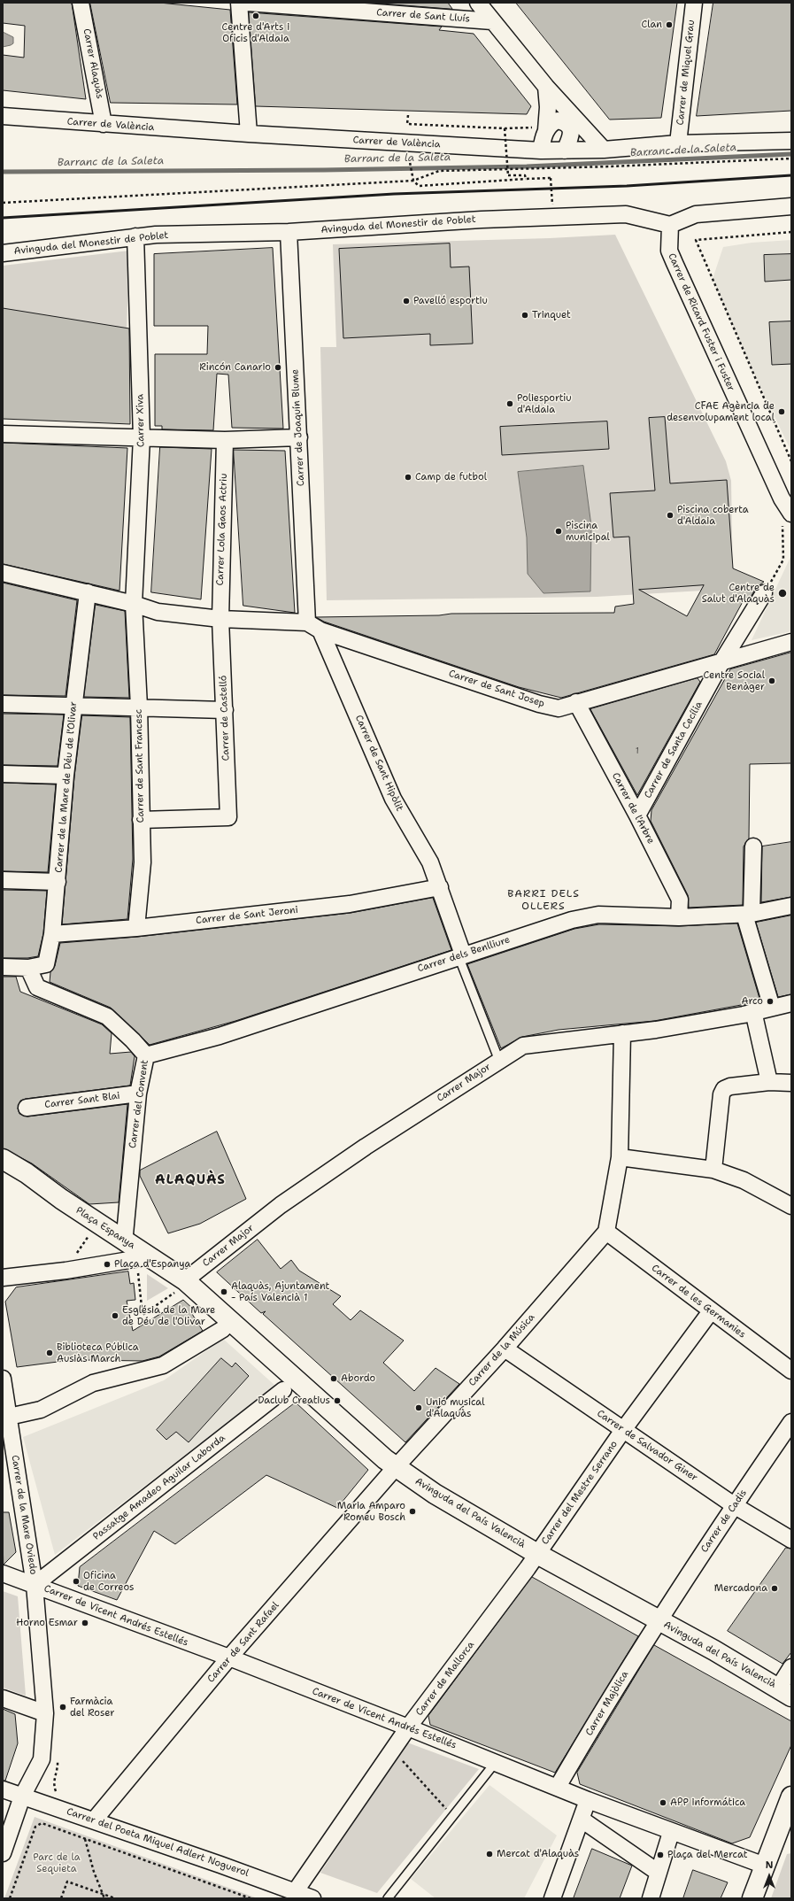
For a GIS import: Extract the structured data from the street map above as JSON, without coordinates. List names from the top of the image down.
{
  "streets": {
    "street": [
      "Carrer de Sant Lluís",
      "Carrer Alaquàs",
      "Carrer de Miquel Grau",
      "Carrer de València",
      "Avinguda del Monestir de Poblet",
      "Carrer de Ricard Fuster i Fuster",
      "Carrer Xiva",
      "Carrer de Joaquín Blume",
      "Carrer Lola Gaos Actriu",
      "Carrer de Sant Josep",
      "Carrer de Castelló",
      "Carrer de Santa Cecília",
      "Carrer de Sant Hipòlit",
      "Carrer de Sant Francesc",
      "Carrer de la Mare de Déu de l'Olivar",
      "Carrer de l'Arbre",
      "Carrer de Sant Jeroni",
      "Carrer dels Benlliure",
      "Carrer Major",
      "Carrer Sant Blai",
      "Carrer del Convent",
      "Plaça Espanya",
      "Carrer de les Germanies",
      "Carrer de la Música",
      "Carrer de Salvador Giner",
      "Passatge Amadeo Aguilar Laborda",
      "Carrer del Mestre Serrano",
      "Avinguda del País Valencià",
      "Carrer de la Mare Oviedo",
      "Carrer de Cadis",
      "Carrer de Vicent Andrés Estellés",
      "Carrer de Sant Rafael",
      "Carrer de Mallorca",
      "Carrer Majòlica",
      "Carrer del Poeta Miquel Adlert Noguerol"
    ]
  },
  "crossings": [
    ["Carrer Alaquàs", "Carrer de València"],
    ["Carrer de Miquel Grau", "Carrer de València"],
    ["Avinguda del Monestir de Poblet", "Carrer de Ricard Fuster i Fuster"],
    ["Avinguda del Monestir de Poblet", "Carrer Xiva"],
    ["Avinguda del Monestir de Poblet", "Carrer de Joaquín Blume"],
    ["Carrer Xiva", "Carrer de Sant Josep"],
    ["Carrer Xiva", "Carrer de Sant Francesc"],
    ["Carrer de Joaquín Blume", "Carrer de Sant Josep"],
    ["Carrer de Joaquín Blume", "Carrer de Sant Hipòlit"],
    ["Carrer Lola Gaos Actriu", "Carrer de Sant Josep"],
    ["Carrer Lola Gaos Actriu", "Carrer de Castelló"],
    ["Carrer de Sant Josep", "Carrer de Castelló"],
    ["Carrer de Sant Josep", "Carrer de Santa Cecília"],
    ["Carrer de Sant Josep", "Carrer de Sant Hipòlit"],
    ["Carrer de Sant Josep", "Carrer de Sant Francesc"],
    ["Carrer de Sant Josep", "Carrer de la Mare de Déu de l'Olivar"],
    ["Carrer de Sant Josep", "Carrer de l'Arbre"],
    ["Carrer de Castelló", "Carrer de Sant Francesc"],
    ["Carrer de Santa Cecília", "Carrer de l'Arbre"],
    ["Carrer de Sant Hipòlit", "Carrer de Sant Jeroni"],
    ["Carrer de Sant Hipòlit", "Carrer dels Benlliure"],
    ["Carrer de Sant Hipòlit", "Carrer Major"],
    ["Carrer de Sant Francesc", "Carrer de Sant Jeroni"],
    ["Carrer de la Mare de Déu de l'Olivar", "Carrer de Sant Jeroni"],
    ["Carrer de la Mare de Déu de l'Olivar", "Carrer del Convent"],
    ["Carrer de l'Arbre", "Carrer dels Benlliure"],
    ["Carrer dels Benlliure", "Carrer del Convent"],
    ["Carrer Major", "Plaça Espanya"],
    ["Carrer Major", "Avinguda del País Valencià"],
    ["Carrer Sant Blai", "Carrer del Convent"],
    ["Carrer del Convent", "Plaça Espanya"],
    ["Plaça Espanya", "Avinguda del País Valencià"],
    ["Carrer de les Germanies", "Carrer de la Música"],
    ["Carrer de les Germanies", "Carrer del Mestre Serrano"],
    ["Carrer de la Música", "Carrer de Salvador Giner"],
    ["Carrer de la Música", "Avinguda del País Valencià"],
    ["Carrer de la Música", "Carrer de Sant Rafael"],
    ["Carrer de Salvador Giner", "Carrer del Mestre Serrano"],
    ["Carrer de Salvador Giner", "Carrer de Cadis"],
    ["Passatge Amadeo Aguilar Laborda", "Carrer de la Mare Oviedo"],
    ["Passatge Amadeo Aguilar Laborda", "Carrer de Vicent Andrés Estellés"],
    ["Carrer del Mestre Serrano", "Avinguda del País Valencià"],
    ["Carrer del Mestre Serrano", "Carrer de Mallorca"],
    ["Avinguda del País Valencià", "Carrer de Cadis"],
    ["Avinguda del País Valencià", "Carrer de Sant Rafael"],
    ["Avinguda del País Valencià", "Carrer de Mallorca"],
    ["Avinguda del País Valencià", "Carrer Majòlica"],
    ["Carrer de la Mare Oviedo", "Carrer de Vicent Andrés Estellés"],
    ["Carrer de la Mare Oviedo", "Carrer del Poeta Miquel Adlert Noguerol"],
    ["Carrer de Cadis", "Carrer Majòlica"],
    ["Carrer de Vicent Andrés Estellés", "Carrer de Sant Rafael"],
    ["Carrer de Vicent Andrés Estellés", "Carrer de Mallorca"],
    ["Carrer de Vicent Andrés Estellés", "Carrer Majòlica"],
    ["Carrer de Sant Rafael", "Carrer del Poeta Miquel Adlert Noguerol"],
    ["Carrer de Mallorca", "Carrer del Poeta Miquel Adlert Noguerol"]
  ],
  "districts": ["BARRI DELS OLLERS", "ALAQUÀS"],
  "water": ["Barranc de la Saleta"],
  "parks": ["Parc de la Sequieta"],
  "places": [
    "Centre d'Arts i Oficis d'Aldaia",
    "Clan",
    "Pavelló esportiu",
    "Trinquet",
    "Rincón Canario",
    "Poliesportiu d'Aldaia",
    "CFAE Agència de desenvolupament local",
    "Camp de futbol",
    "Piscina coberta d'Aldaia",
    "Piscina municipal",
    "Centre de Salut d'Alaquàs",
    "Centre Social Benàger",
    "Arco",
    "Plaça d'Espanya",
    "Alaquàs, Ajuntament - País Valencià 1",
    "Església de la Mare de Déu de l'Olivar",
    "Biblioteca Pública Ausiàs March",
    "Abordo",
    "Daclub Creatius",
    "Unió musical d'Alaquàs",
    "Maria Amparo Romeu Bosch",
    "Oficina de Correos",
    "Mercadona",
    "Horno Esmar",
    "Farmàcia del Roser",
    "APP informática",
    "Mercat d'Alaquàs",
    "Plaça del Mercat"
  ],
  "house_numbers": ["1"],
  "north": "top"
}
